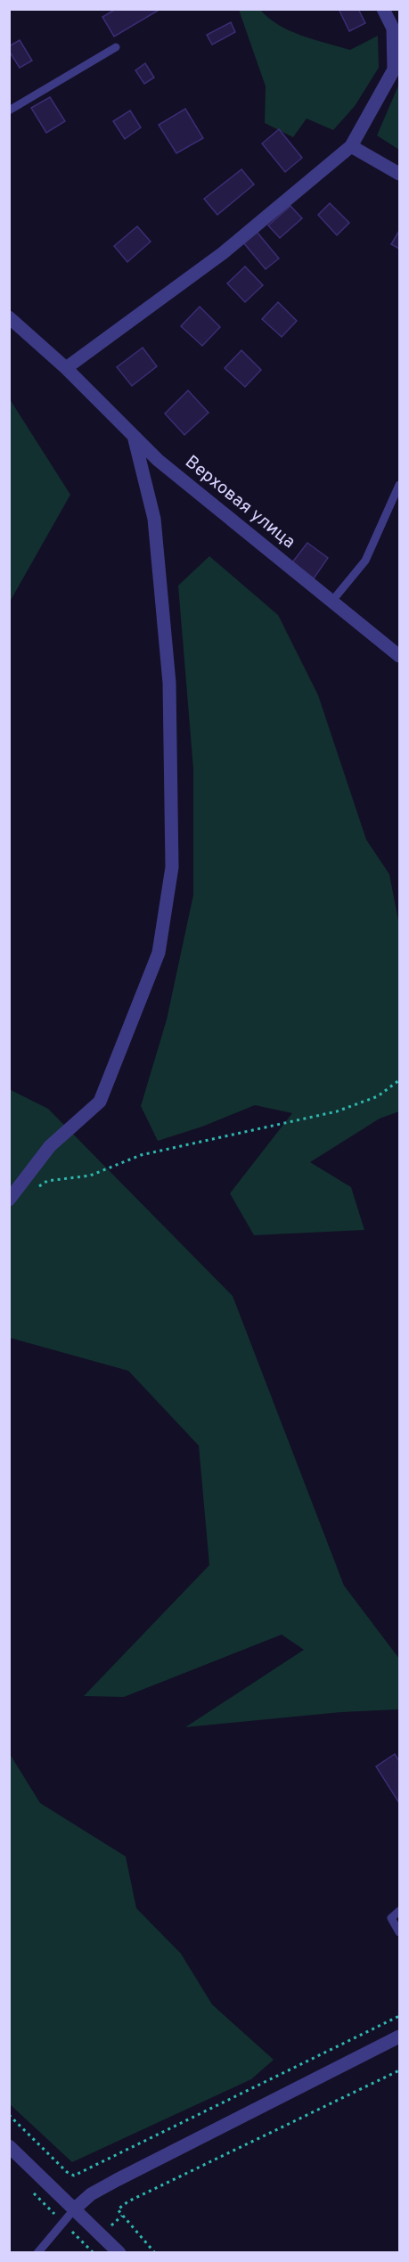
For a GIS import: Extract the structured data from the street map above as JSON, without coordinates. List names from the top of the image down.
{
  "streets": {
    "street": ["Верховая улица"]
  }
}
